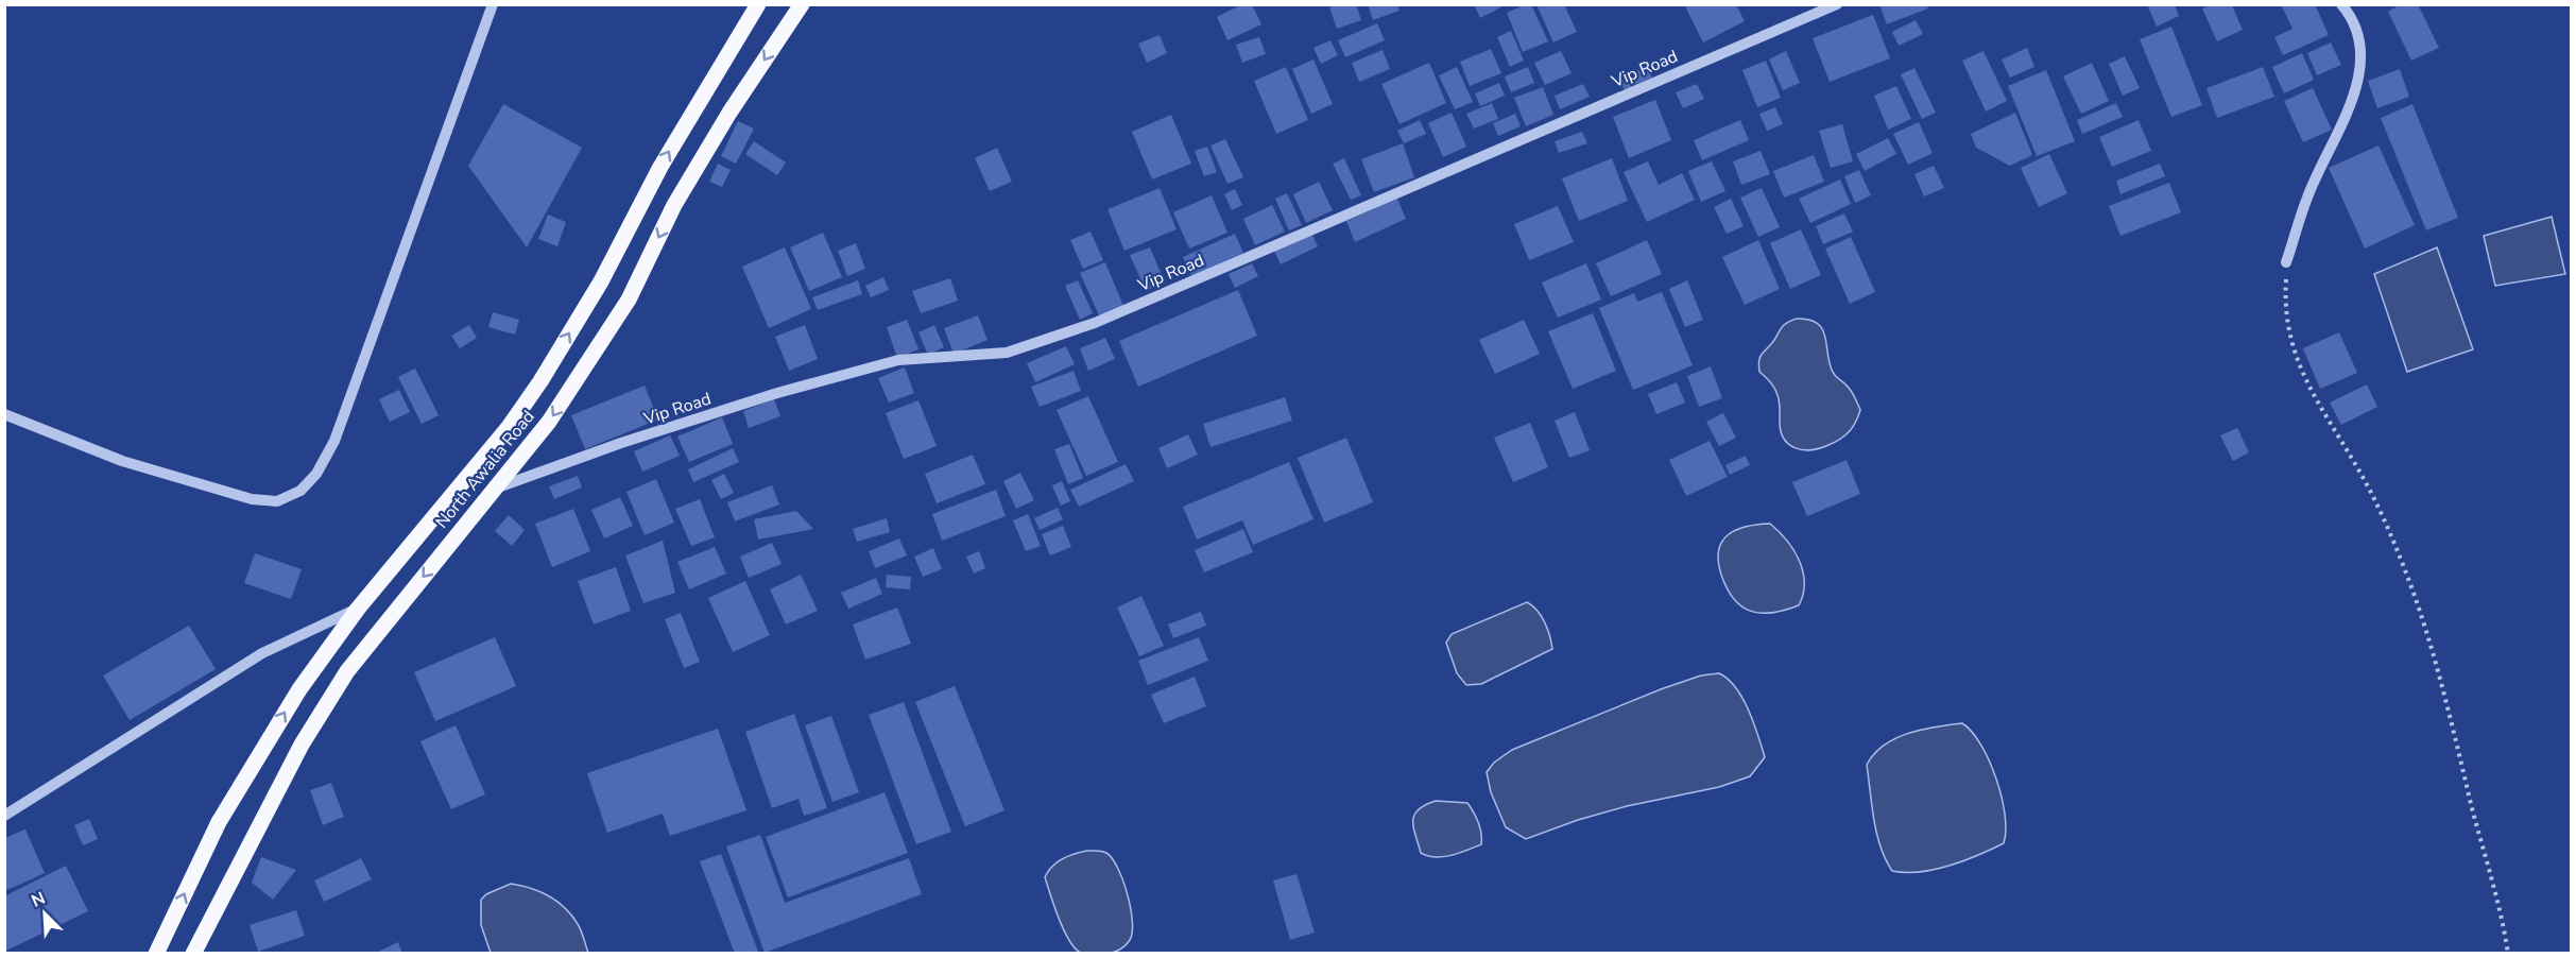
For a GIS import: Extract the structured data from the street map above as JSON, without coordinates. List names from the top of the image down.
{
  "streets": {
    "main road": ["North Awalia Road"],
    "street": ["Vip Road"]
  },
  "crossings": [
    ["Vip Road", "North Awalia Road"]
  ],
  "north": "top left"
}
